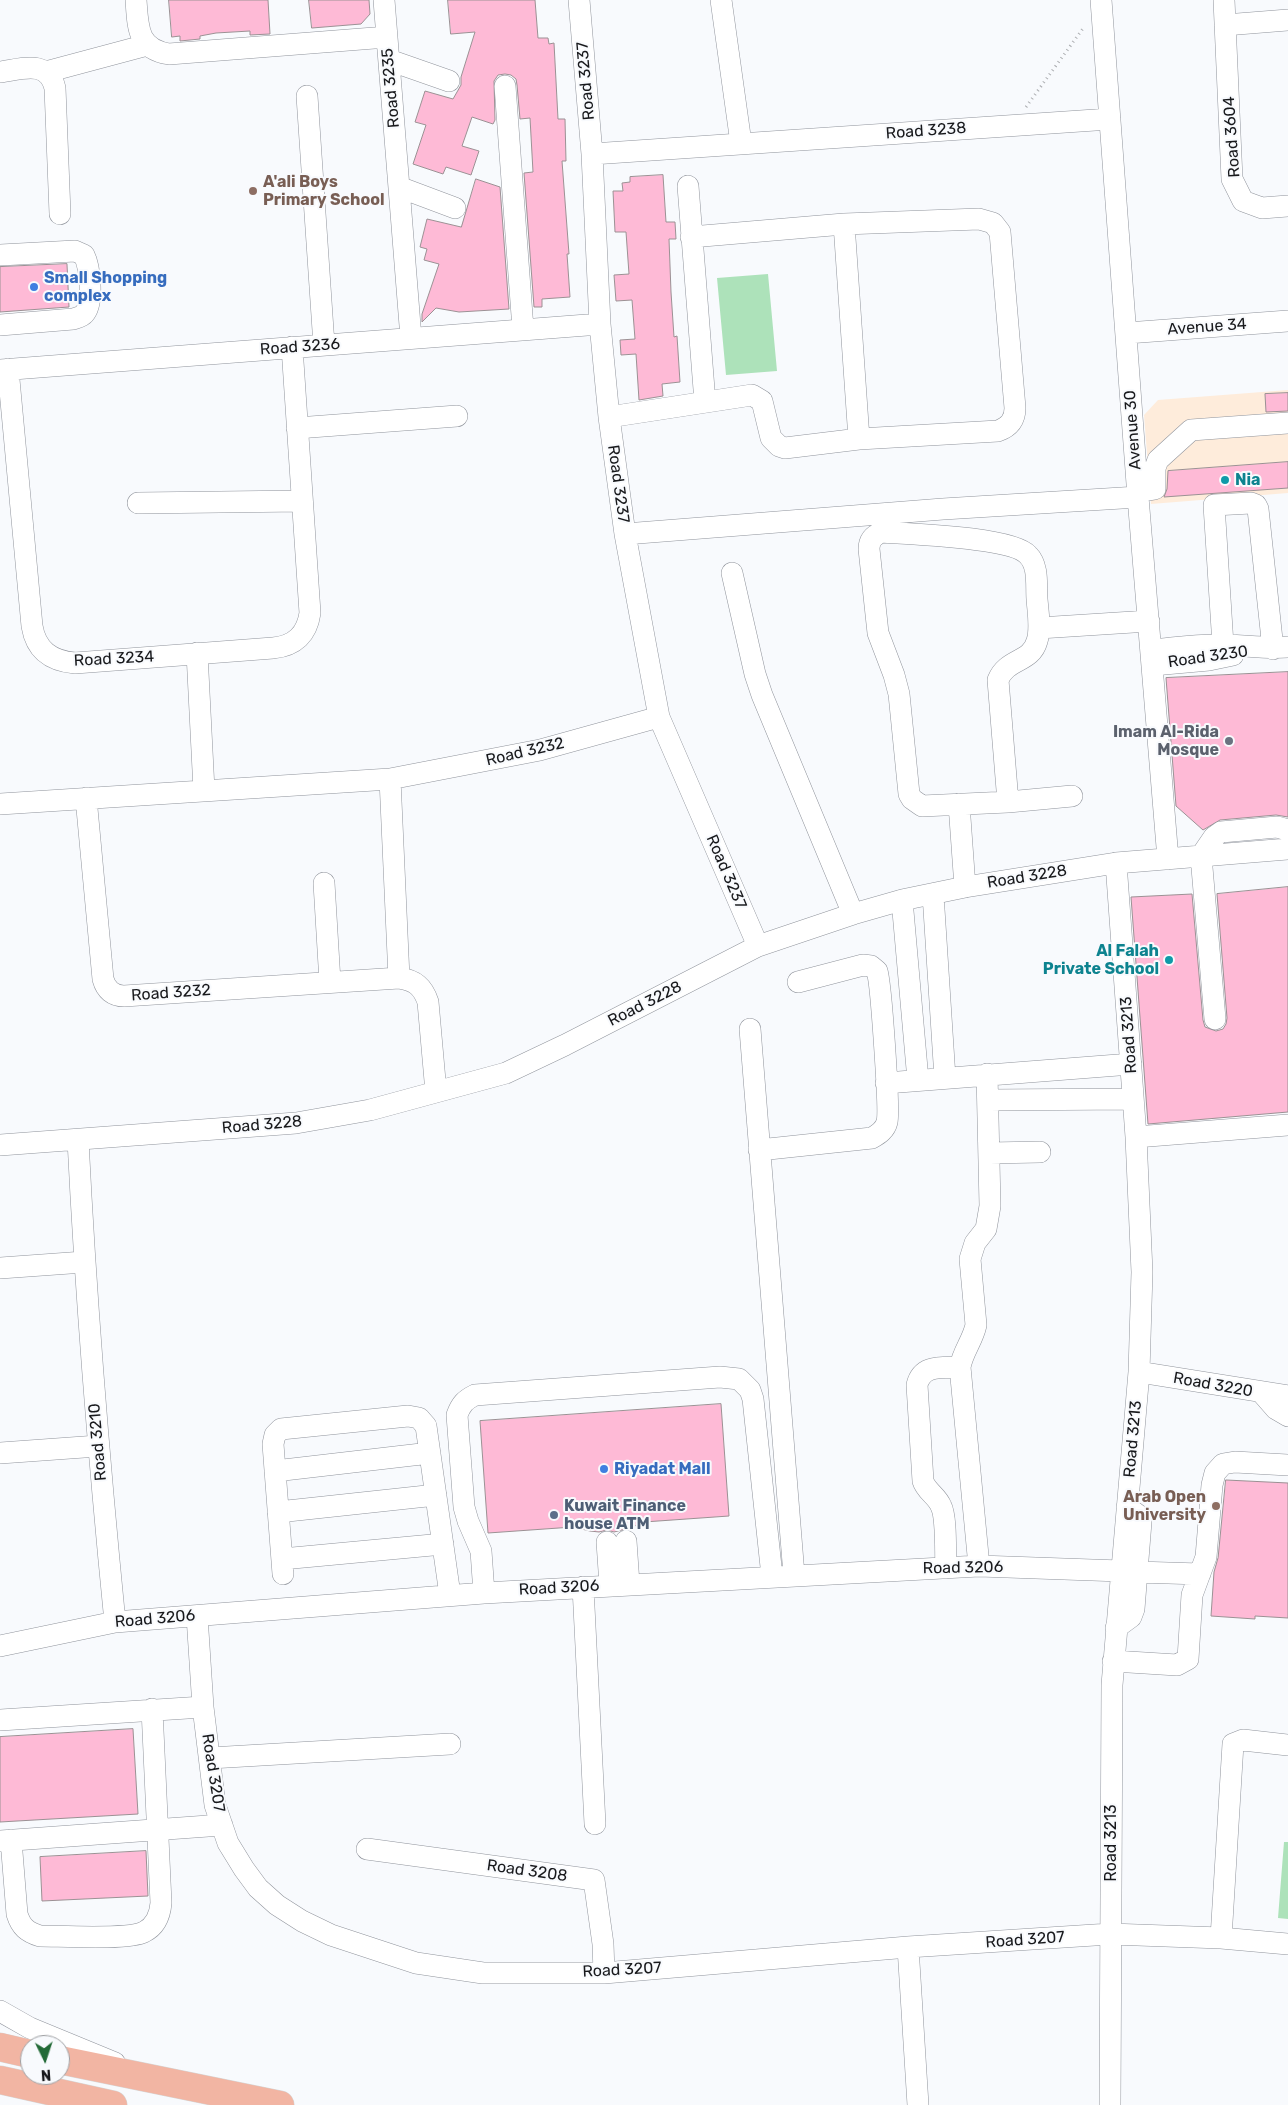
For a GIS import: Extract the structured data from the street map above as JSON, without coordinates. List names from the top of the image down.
{
  "streets": {
    "street": [
      "Road 3237",
      "Road 3235",
      "Road 3238",
      "Road 3604",
      "Avenue 34",
      "Road 3236",
      "Avenue 30",
      "Road 3230",
      "Road 3234",
      "Road 3232",
      "Road 3228",
      "Road 3213",
      "Road 3220",
      "Road 3210",
      "Road 3206",
      "Road 3207",
      "Road 3208"
    ]
  },
  "crossings": [
    ["Road 3237", "Road 3238"],
    ["Road 3237", "Road 3236"],
    ["Road 3237", "Road 3232"],
    ["Road 3237", "Road 3228"],
    ["Road 3235", "Road 3236"],
    ["Road 3238", "Avenue 30"],
    ["Avenue 34", "Avenue 30"],
    ["Road 3236", "Road 3234"],
    ["Avenue 30", "Road 3230"],
    ["Avenue 30", "Road 3228"],
    ["Road 3232", "Road 3228"],
    ["Road 3228", "Road 3213"],
    ["Road 3228", "Road 3210"],
    ["Road 3213", "Road 3220"],
    ["Road 3213", "Road 3206"],
    ["Road 3213", "Road 3207"],
    ["Road 3210", "Road 3206"],
    ["Road 3206", "Road 3207"],
    ["Road 3207", "Road 3208"]
  ],
  "places": [
    "A'ali Boys Primary School",
    "Small Shopping complex",
    "Nia",
    "Imam Al-Rida Mosque",
    "Al Falah Private School",
    "Riyadat Mall",
    "Arab Open University",
    "Kuwait Finance house ATM"
  ],
  "north": "bottom"
}
